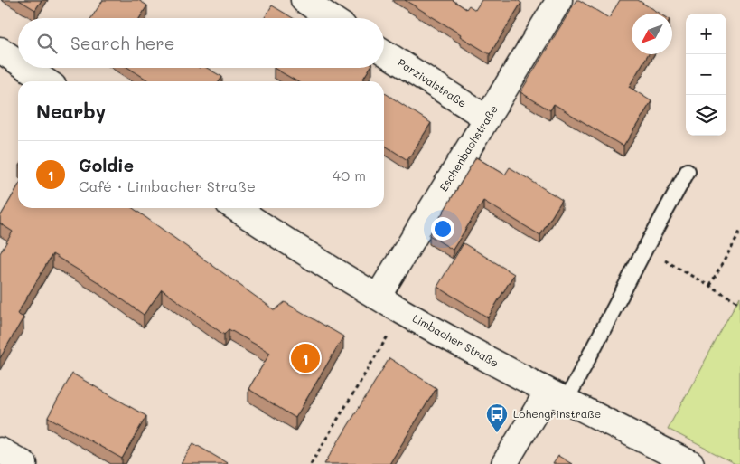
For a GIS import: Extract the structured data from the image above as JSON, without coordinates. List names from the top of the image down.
{
  "streets": {
    "street": ["Parzivalstraße", "Eschenbachstraße", "Limbacher Straße"]
  },
  "crossings": [
    ["Parzivalstraße", "Eschenbachstraße"],
    ["Eschenbachstraße", "Limbacher Straße"]
  ],
  "places": {
    "bus stop": ["Lohengrinstraße"]
  },
  "north": "bottom left",
  "page": {
    "map_buttons": ["+", "−"],
    "search": "Search here",
    "heading": "Nearby",
    "list": [
      {
        "mark": "1",
        "name": "Goldie",
        "note": "Café · Limbacher Straße",
        "value": "40 m"
      }
    ],
    "pins": "1"
  }
}
